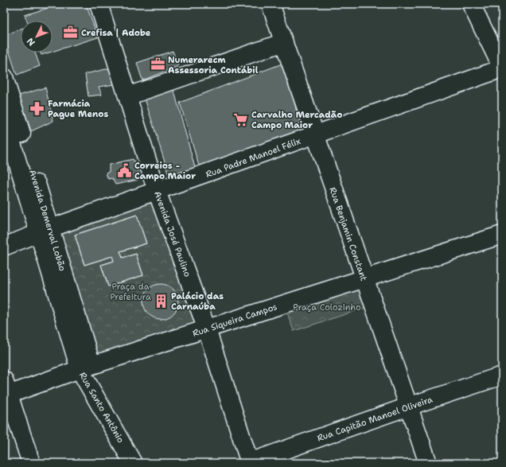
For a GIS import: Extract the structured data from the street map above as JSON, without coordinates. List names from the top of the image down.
{
  "streets": {
    "street": [
      "Rua Padre Manoel Félix",
      "Avenida Demerval Lobão",
      "Avenida José Paulino",
      "Rua Benjamin Constant",
      "Rua Siqueira Campos",
      "Rua Santo Antônio",
      "Rua Capitão Manoel Oliveira"
    ]
  },
  "crossings": [
    ["Rua Padre Manoel Félix", "Avenida Demerval Lobão"],
    ["Rua Padre Manoel Félix", "Avenida José Paulino"],
    ["Rua Padre Manoel Félix", "Rua Benjamin Constant"],
    ["Avenida Demerval Lobão", "Rua Siqueira Campos"],
    ["Avenida Demerval Lobão", "Rua Santo Antônio"],
    ["Avenida José Paulino", "Rua Siqueira Campos"],
    ["Avenida José Paulino", "Rua Capitão Manoel Oliveira"],
    ["Rua Benjamin Constant", "Rua Siqueira Campos"],
    ["Rua Benjamin Constant", "Rua Capitão Manoel Oliveira"],
    ["Rua Siqueira Campos", "Rua Santo Antônio"]
  ],
  "parks": ["Praça da Prefeitura", "Praça Colozinho"],
  "places": {
    "office": ["Crefisa | Adobe", "Numerarecm Assessoria Contábil"],
    "pharmacy": ["Farmácia Pague Menos"],
    "supermarket": ["Carvalho Mercadão Campo Maior"],
    "public building": ["Correios - Campo Maior"],
    "building": ["Palácio das Carnaúba"]
  },
  "north": "bottom left"
}
